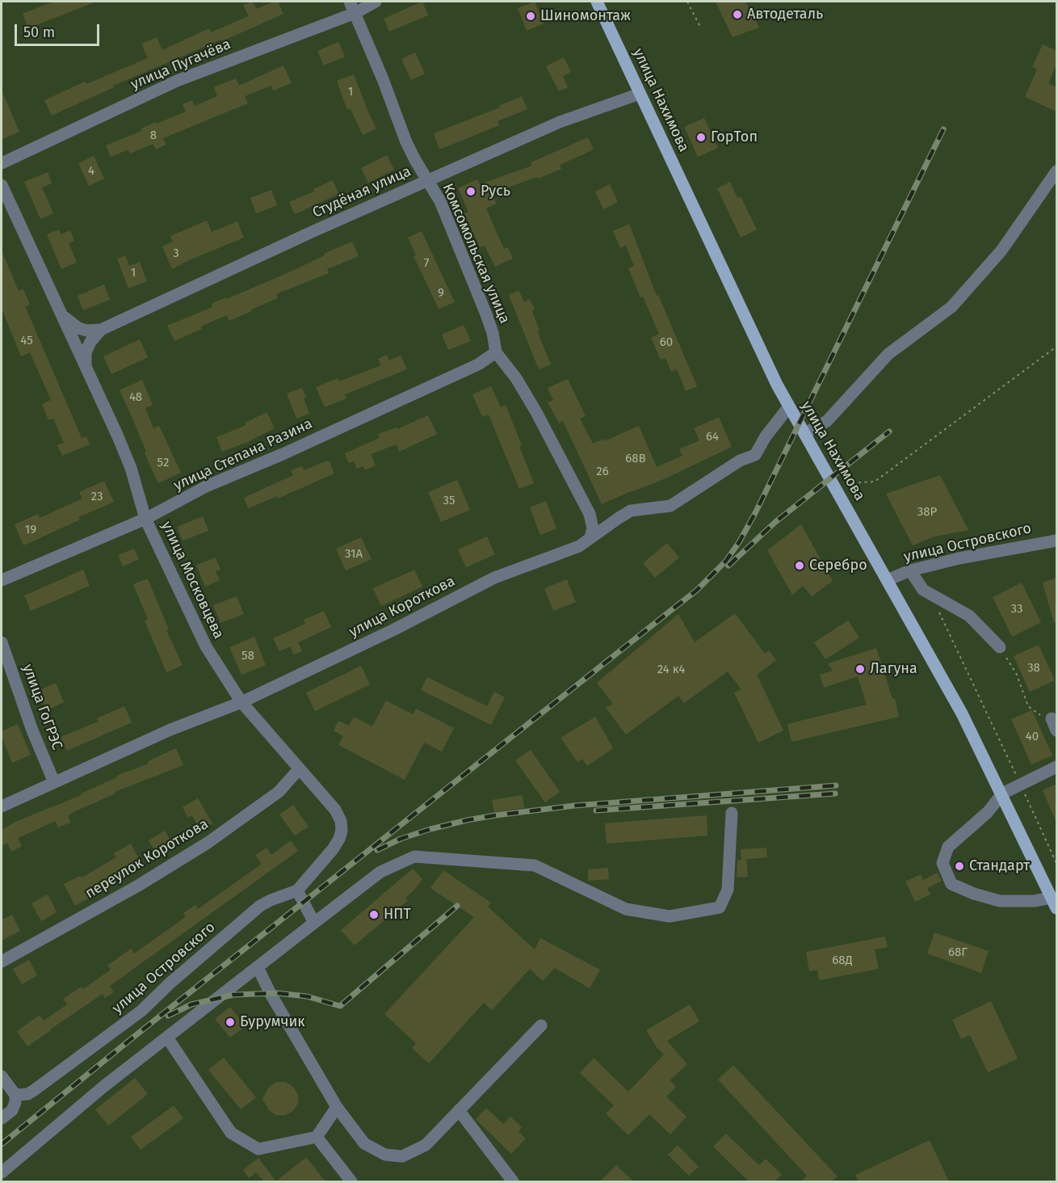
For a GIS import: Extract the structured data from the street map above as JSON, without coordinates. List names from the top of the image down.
{
  "streets": {
    "main road": ["улица Нахимова"],
    "street": [
      "улица Пугачёва",
      "Студёная улица",
      "Комсомольская улица",
      "улица Степана Разина",
      "улица Островского",
      "улица Московцева",
      "улица Короткова",
      "улица ГоГРЭС",
      "переулок Короткова"
    ]
  },
  "crossings": [
    ["улица Пугачёва", "Комсомольская улица"],
    ["улица Нахимова", "Студёная улица"],
    ["улица Нахимова", "улица Островского"],
    ["улица Нахимова", "улица Короткова"],
    ["Студёная улица", "Комсомольская улица"],
    ["Студёная улица", "улица Московцева"],
    ["Комсомольская улица", "улица Степана Разина"],
    ["Комсомольская улица", "улица Короткова"],
    ["улица Степана Разина", "улица Московцева"],
    ["улица Островского", "улица Московцева"],
    ["улица Московцева", "улица Короткова"],
    ["улица Московцева", "переулок Короткова"],
    ["улица Короткова", "улица ГоГРЭС"]
  ],
  "places": [
    "Автодеталь",
    "Шиномонтаж",
    "ГорТоп",
    "Русь",
    "Серебро",
    "Лагуна",
    "Стандарт",
    "НПТ",
    "Бурумчик"
  ],
  "house_numbers": [
    "1",
    "8",
    "4",
    "3",
    "7",
    "1",
    "9",
    "45",
    "60",
    "48",
    "64",
    "68В",
    "52",
    "26",
    "23",
    "35",
    "38Р",
    "19",
    "31А",
    "33",
    "58",
    "38",
    "24 к4",
    "40",
    "68Г",
    "68Д"
  ],
  "scale_bar": "50 m"
}
